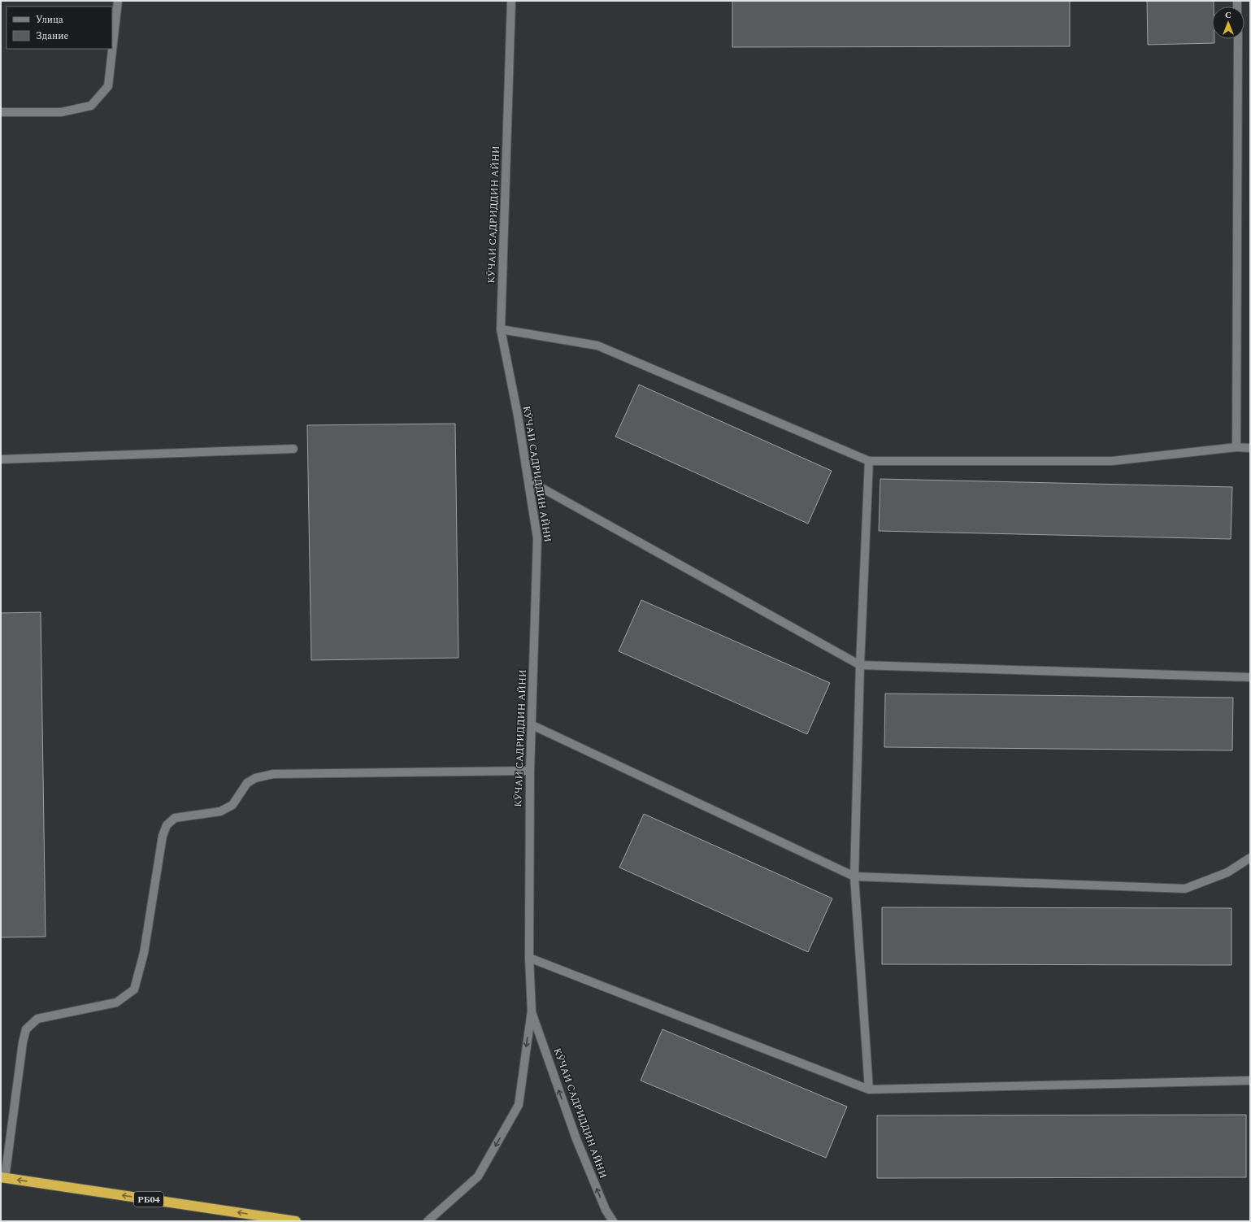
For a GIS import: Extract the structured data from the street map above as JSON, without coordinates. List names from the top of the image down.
{
  "streets": {
    "highway": ["РБ04"],
    "street": ["КӮЧАИ САДРИДДИН АЙНИ"]
  },
  "legend": ["Улица", "Здание"],
  "north": "top"
}
